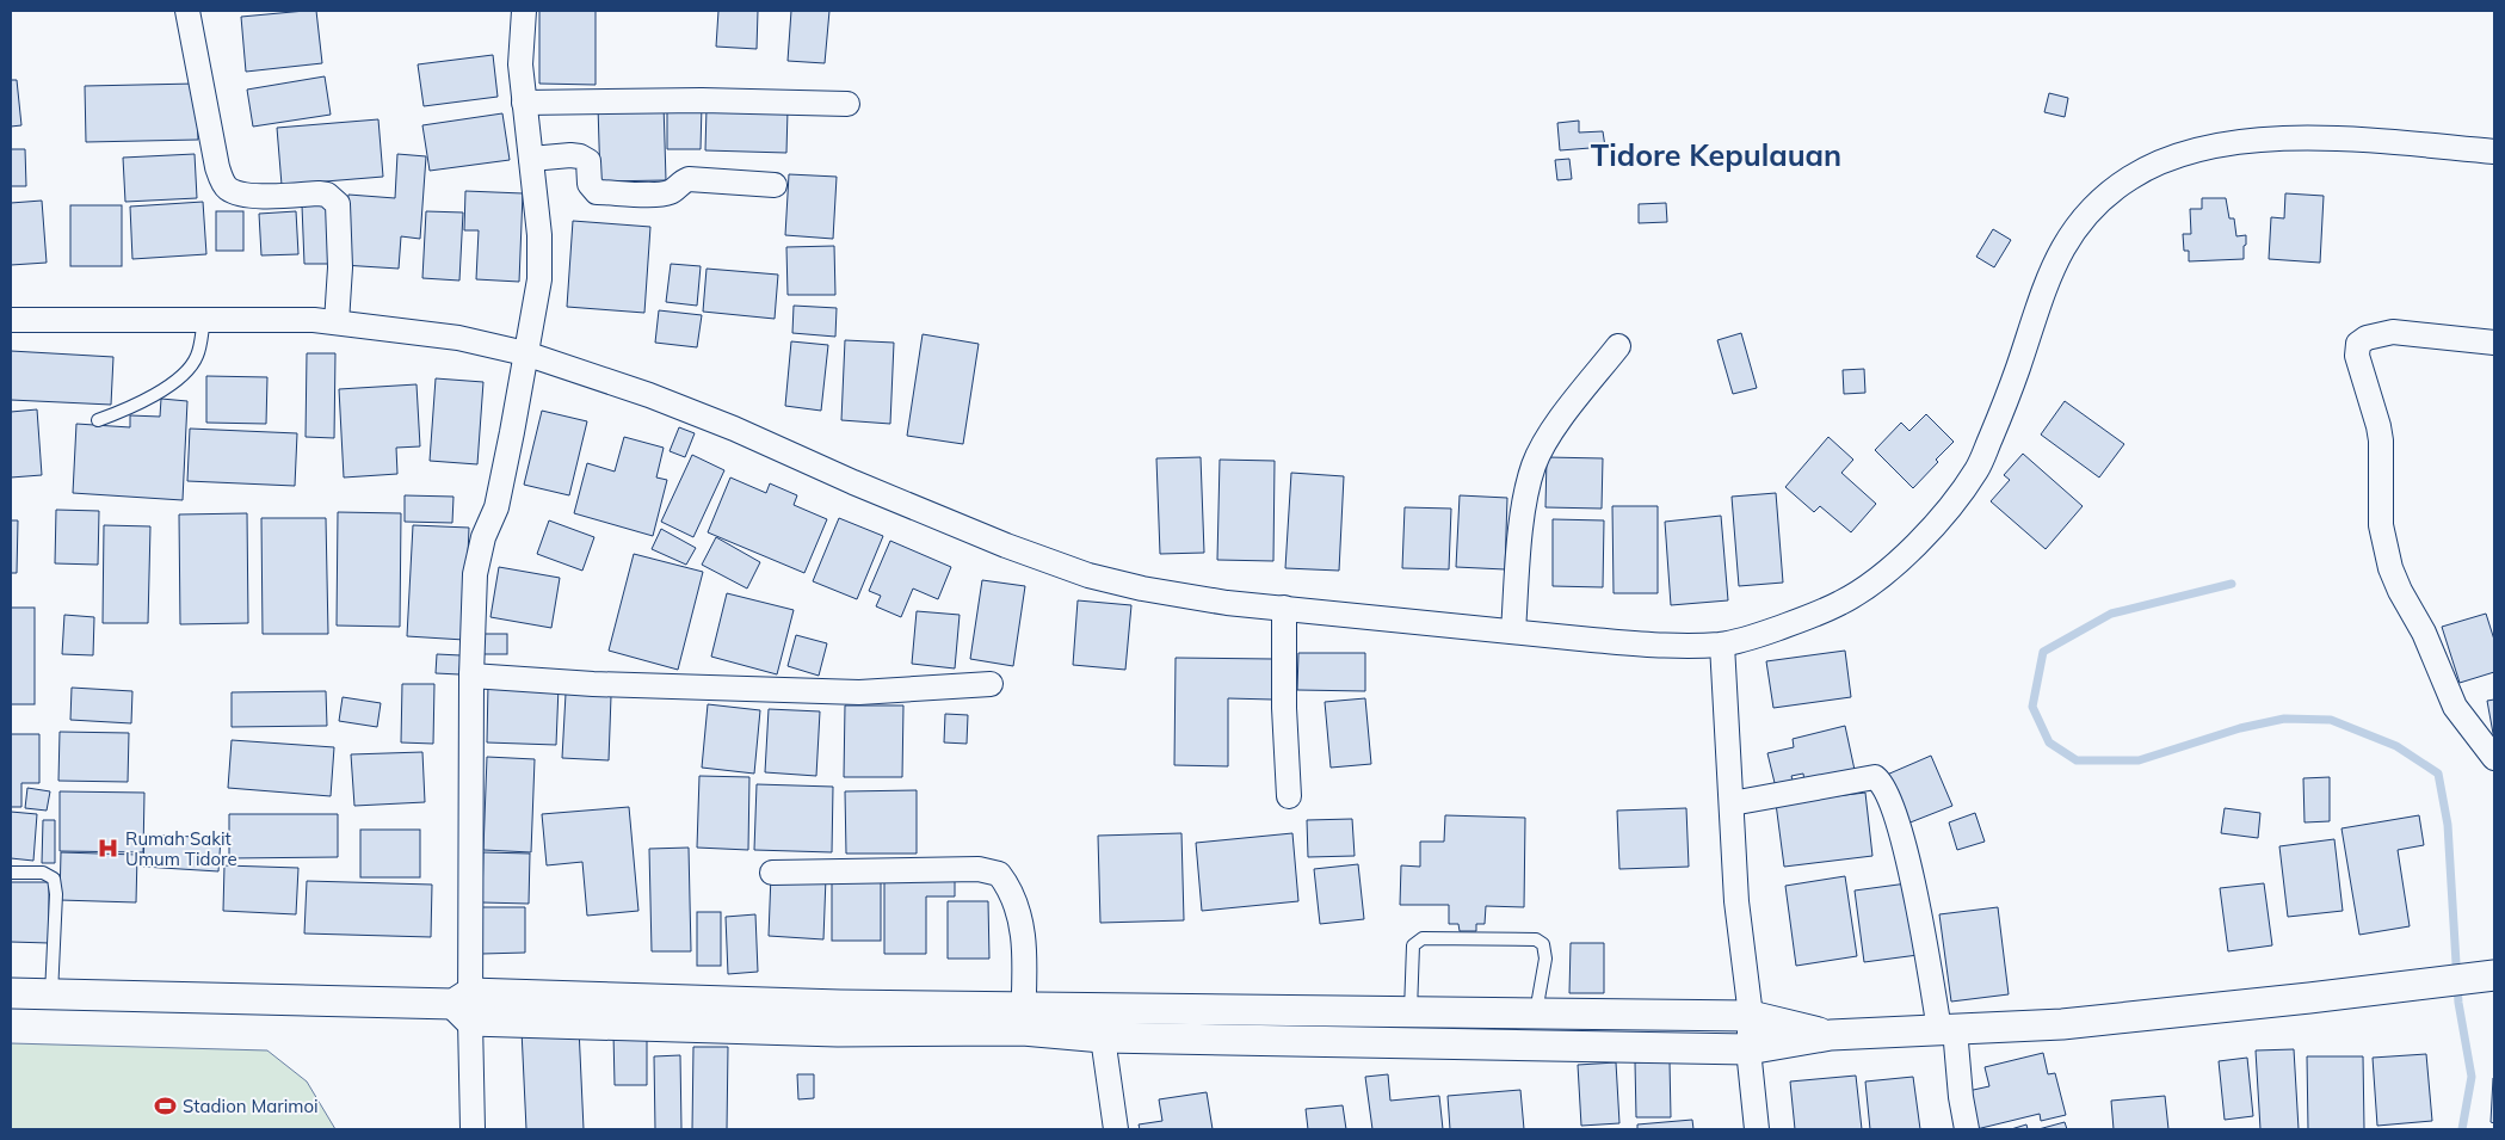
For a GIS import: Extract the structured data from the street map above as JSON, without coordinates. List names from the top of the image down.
{
  "districts": ["Tidore Kepulauan"],
  "places": {
    "hospital": ["Rumah Sakit Umum Tidore"],
    "sports": ["Stadion Marimoi"]
  }
}
